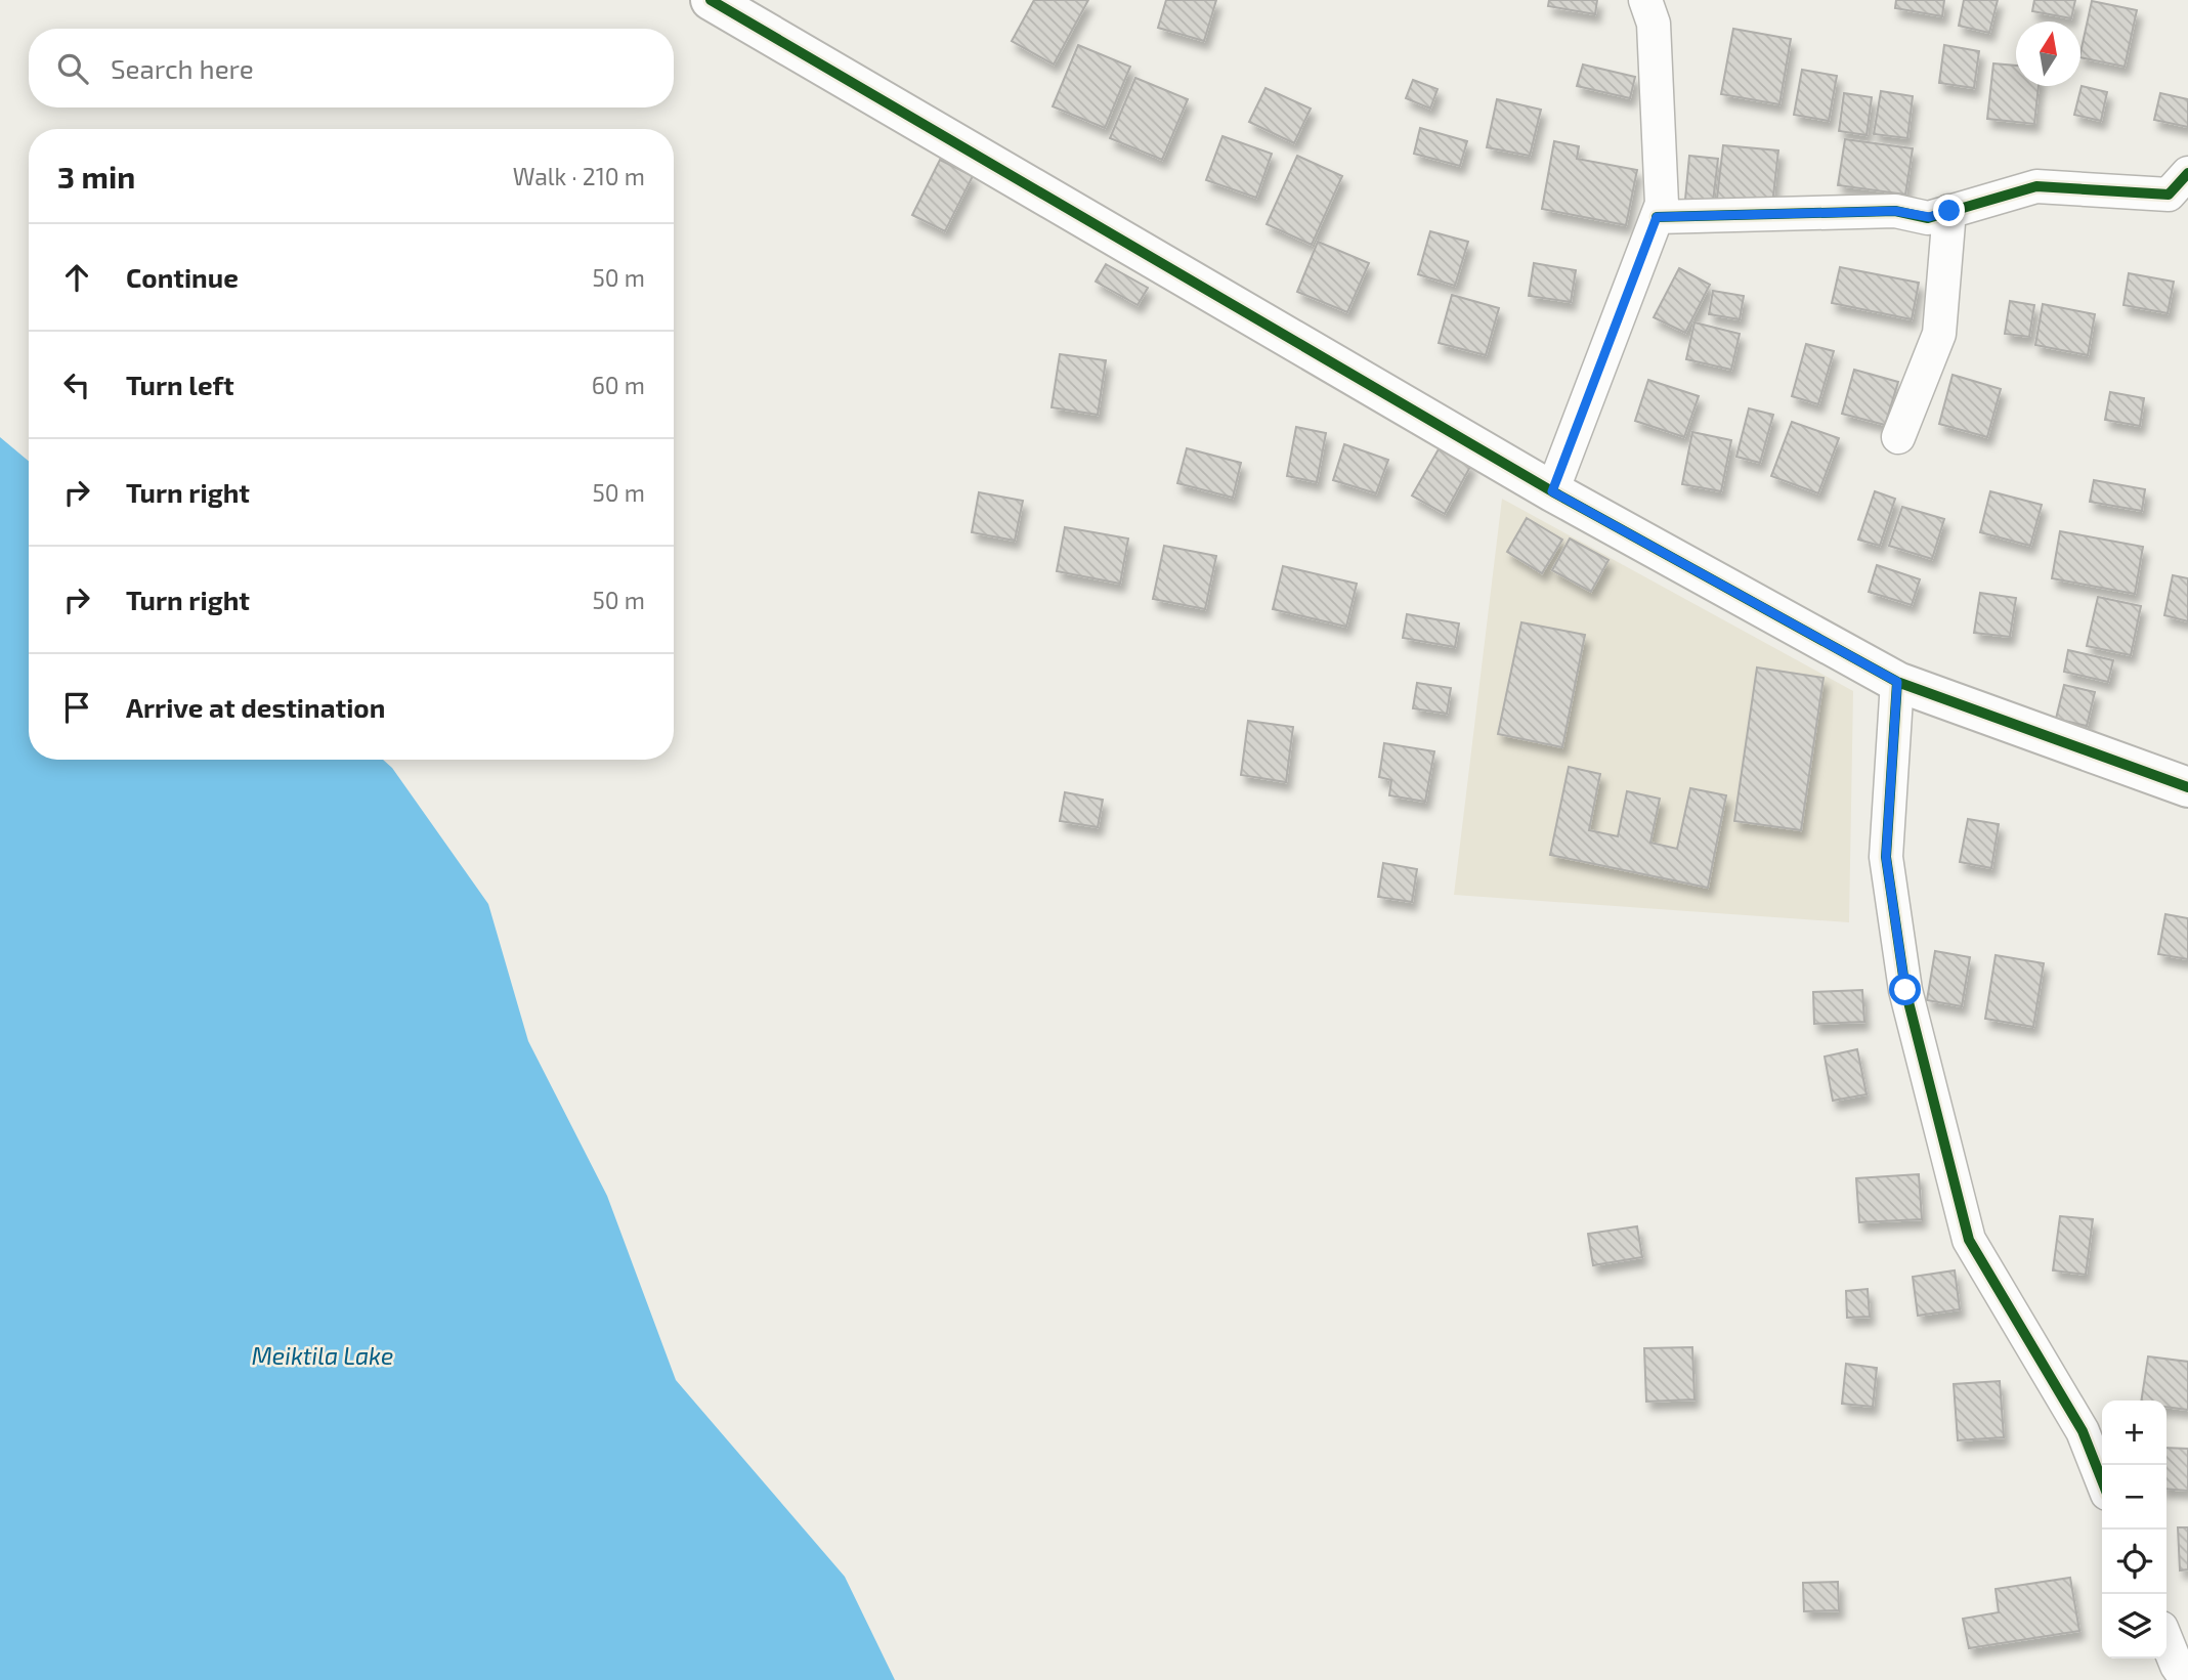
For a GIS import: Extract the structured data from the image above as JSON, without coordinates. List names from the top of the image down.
{
  "water": ["Meiktila Lake"],
  "north": "top",
  "page": {
    "search": "Search here",
    "heading": ["3 min", "Walk · 210 m"],
    "list": [
      ["Continue", "50 m"],
      ["Turn left", "60 m"],
      ["Turn right", "50 m"],
      ["Turn right", "50 m"],
      "Arrive at destination"
    ],
    "map_buttons": ["+", "−"]
  }
}
